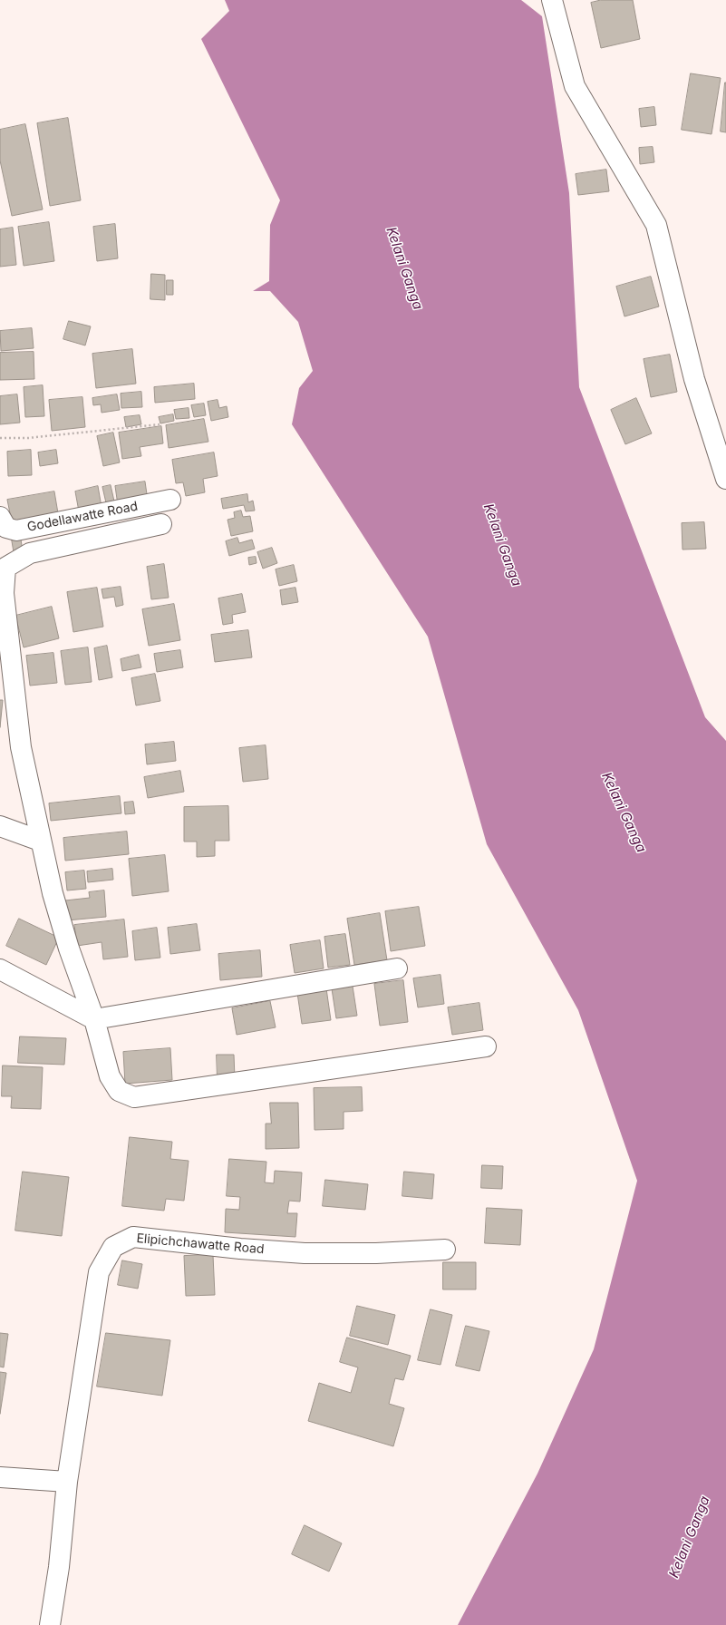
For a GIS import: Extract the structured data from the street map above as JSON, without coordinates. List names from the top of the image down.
{
  "streets": {
    "street": ["Godellawatte Road", "Elipichchawatte Road"]
  },
  "water": ["Kelani Ganga"]
}
